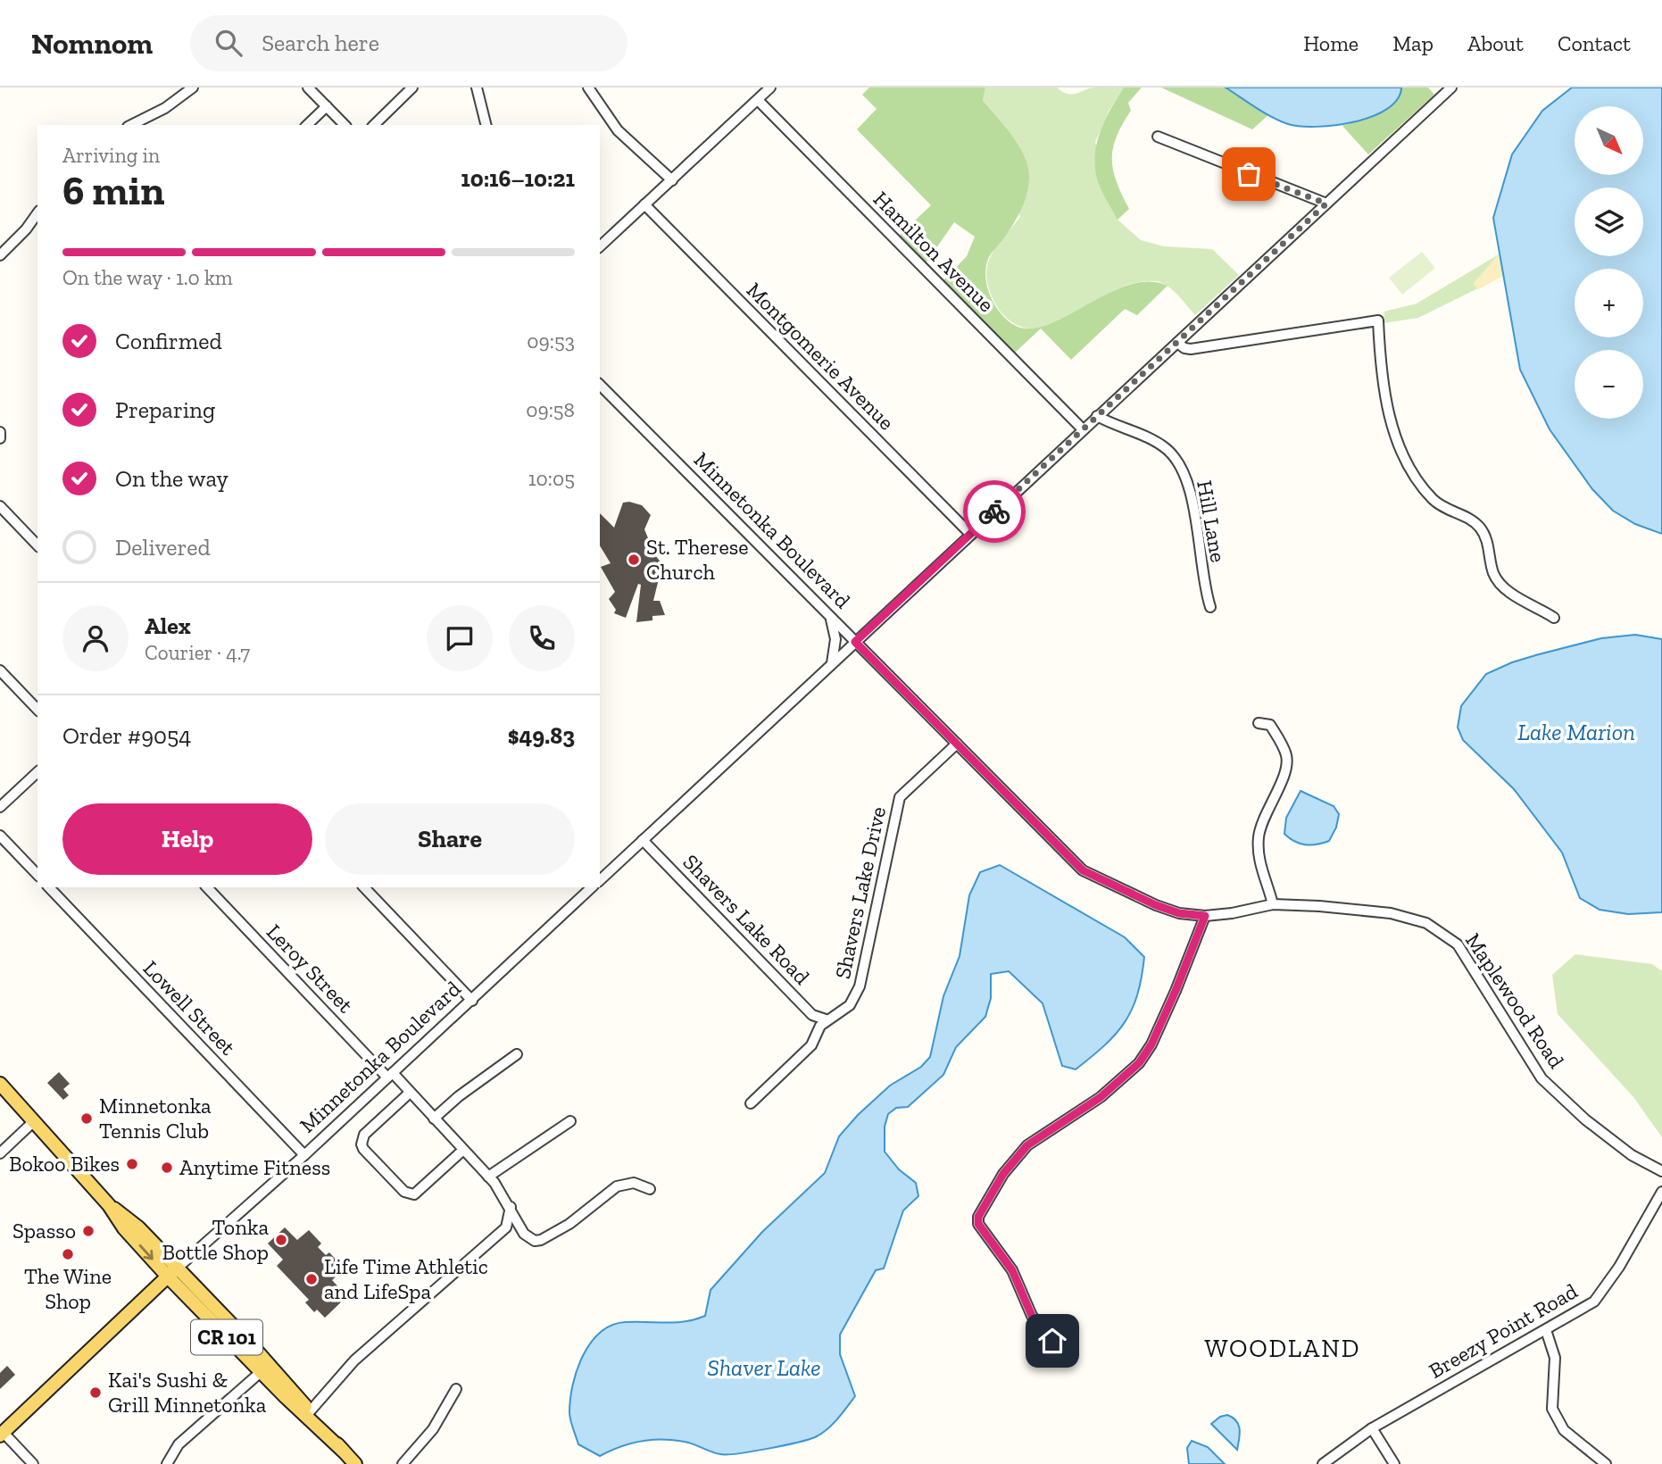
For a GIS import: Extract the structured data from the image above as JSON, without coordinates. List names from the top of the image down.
{
  "streets": {
    "main road": ["Minnetonka Boulevard", "CR 101"],
    "street": [
      "Hamilton Avenue",
      "Montgomerie Avenue",
      "Hill Lane",
      "Shavers Lake Drive",
      "Shavers Lake Road",
      "Leroy Street",
      "Maplewood Road",
      "Lowell Street",
      "Breezy Point Road"
    ]
  },
  "crossings": [
    ["Minnetonka Boulevard", "Leroy Street"],
    ["Minnetonka Boulevard", "Maplewood Road"],
    ["Minnetonka Boulevard", "Lowell Street"],
    ["Minnetonka Boulevard", "CR 101"],
    ["Shavers Lake Drive", "Shavers Lake Road"],
    ["Shavers Lake Drive", "Maplewood Road"]
  ],
  "districts": ["WOODLAND"],
  "water": ["Lake Marion", "Shaver Lake"],
  "places": [
    "St. Therese Church",
    "Minnetonka Tennis Club",
    "Bokoo Bikes",
    "Anytime Fitness",
    "Spasso",
    "Tonka Bottle Shop",
    "The Wine Shop",
    "Life Time Athletic and LifeSpa",
    "Kai's Sushi & Grill Minnetonka"
  ],
  "north": "bottom right",
  "page": {
    "header": "Nomnom",
    "search": "Search here",
    "nav": [
      "Home",
      "Map",
      "About",
      "Contact"
    ],
    "map_buttons": ["+", "−"],
    "heading": ["6 min", "Arriving in", "10:16–10:21"],
    "panel": [
      "Alex",
      "Courier · 4.7",
      "Order #9054",
      "$49.83"
    ],
    "bar": "On the way · 1.0 km",
    "list": [
      ["Confirmed", "09:53"],
      ["Preparing", "09:58"],
      ["On the way", "10:05"],
      "Delivered"
    ],
    "buttons": ["Help", "Share"]
  }
}
